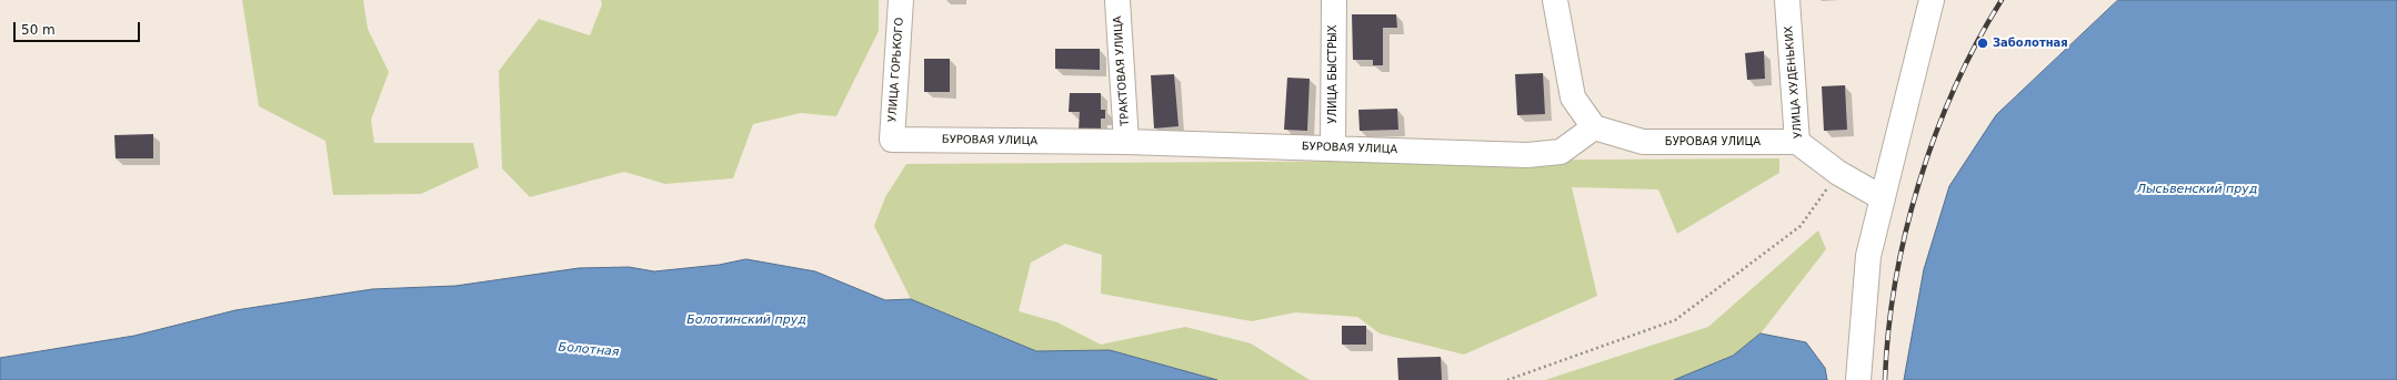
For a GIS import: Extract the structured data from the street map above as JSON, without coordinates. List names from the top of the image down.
{
  "streets": {
    "street": [
      "УЛИЦА ГОРЬКОГО",
      "ТРАКТОВАЯ УЛИЦА",
      "УЛИЦА БЫСТРЫХ",
      "УЛИЦА ХУДЕНЬКИХ",
      "БУРОВАЯ УЛИЦА"
    ]
  },
  "crossings": [
    ["УЛИЦА ГОРЬКОГО", "БУРОВАЯ УЛИЦА"],
    ["ТРАКТОВАЯ УЛИЦА", "БУРОВАЯ УЛИЦА"],
    ["УЛИЦА БЫСТРЫХ", "БУРОВАЯ УЛИЦА"],
    ["УЛИЦА ХУДЕНЬКИХ", "БУРОВАЯ УЛИЦА"]
  ],
  "water": ["Лысьвенский пруд", "Болотинский пруд", "Болотная"],
  "places": ["Заболотная"],
  "scale_bar": "50 m"
}
